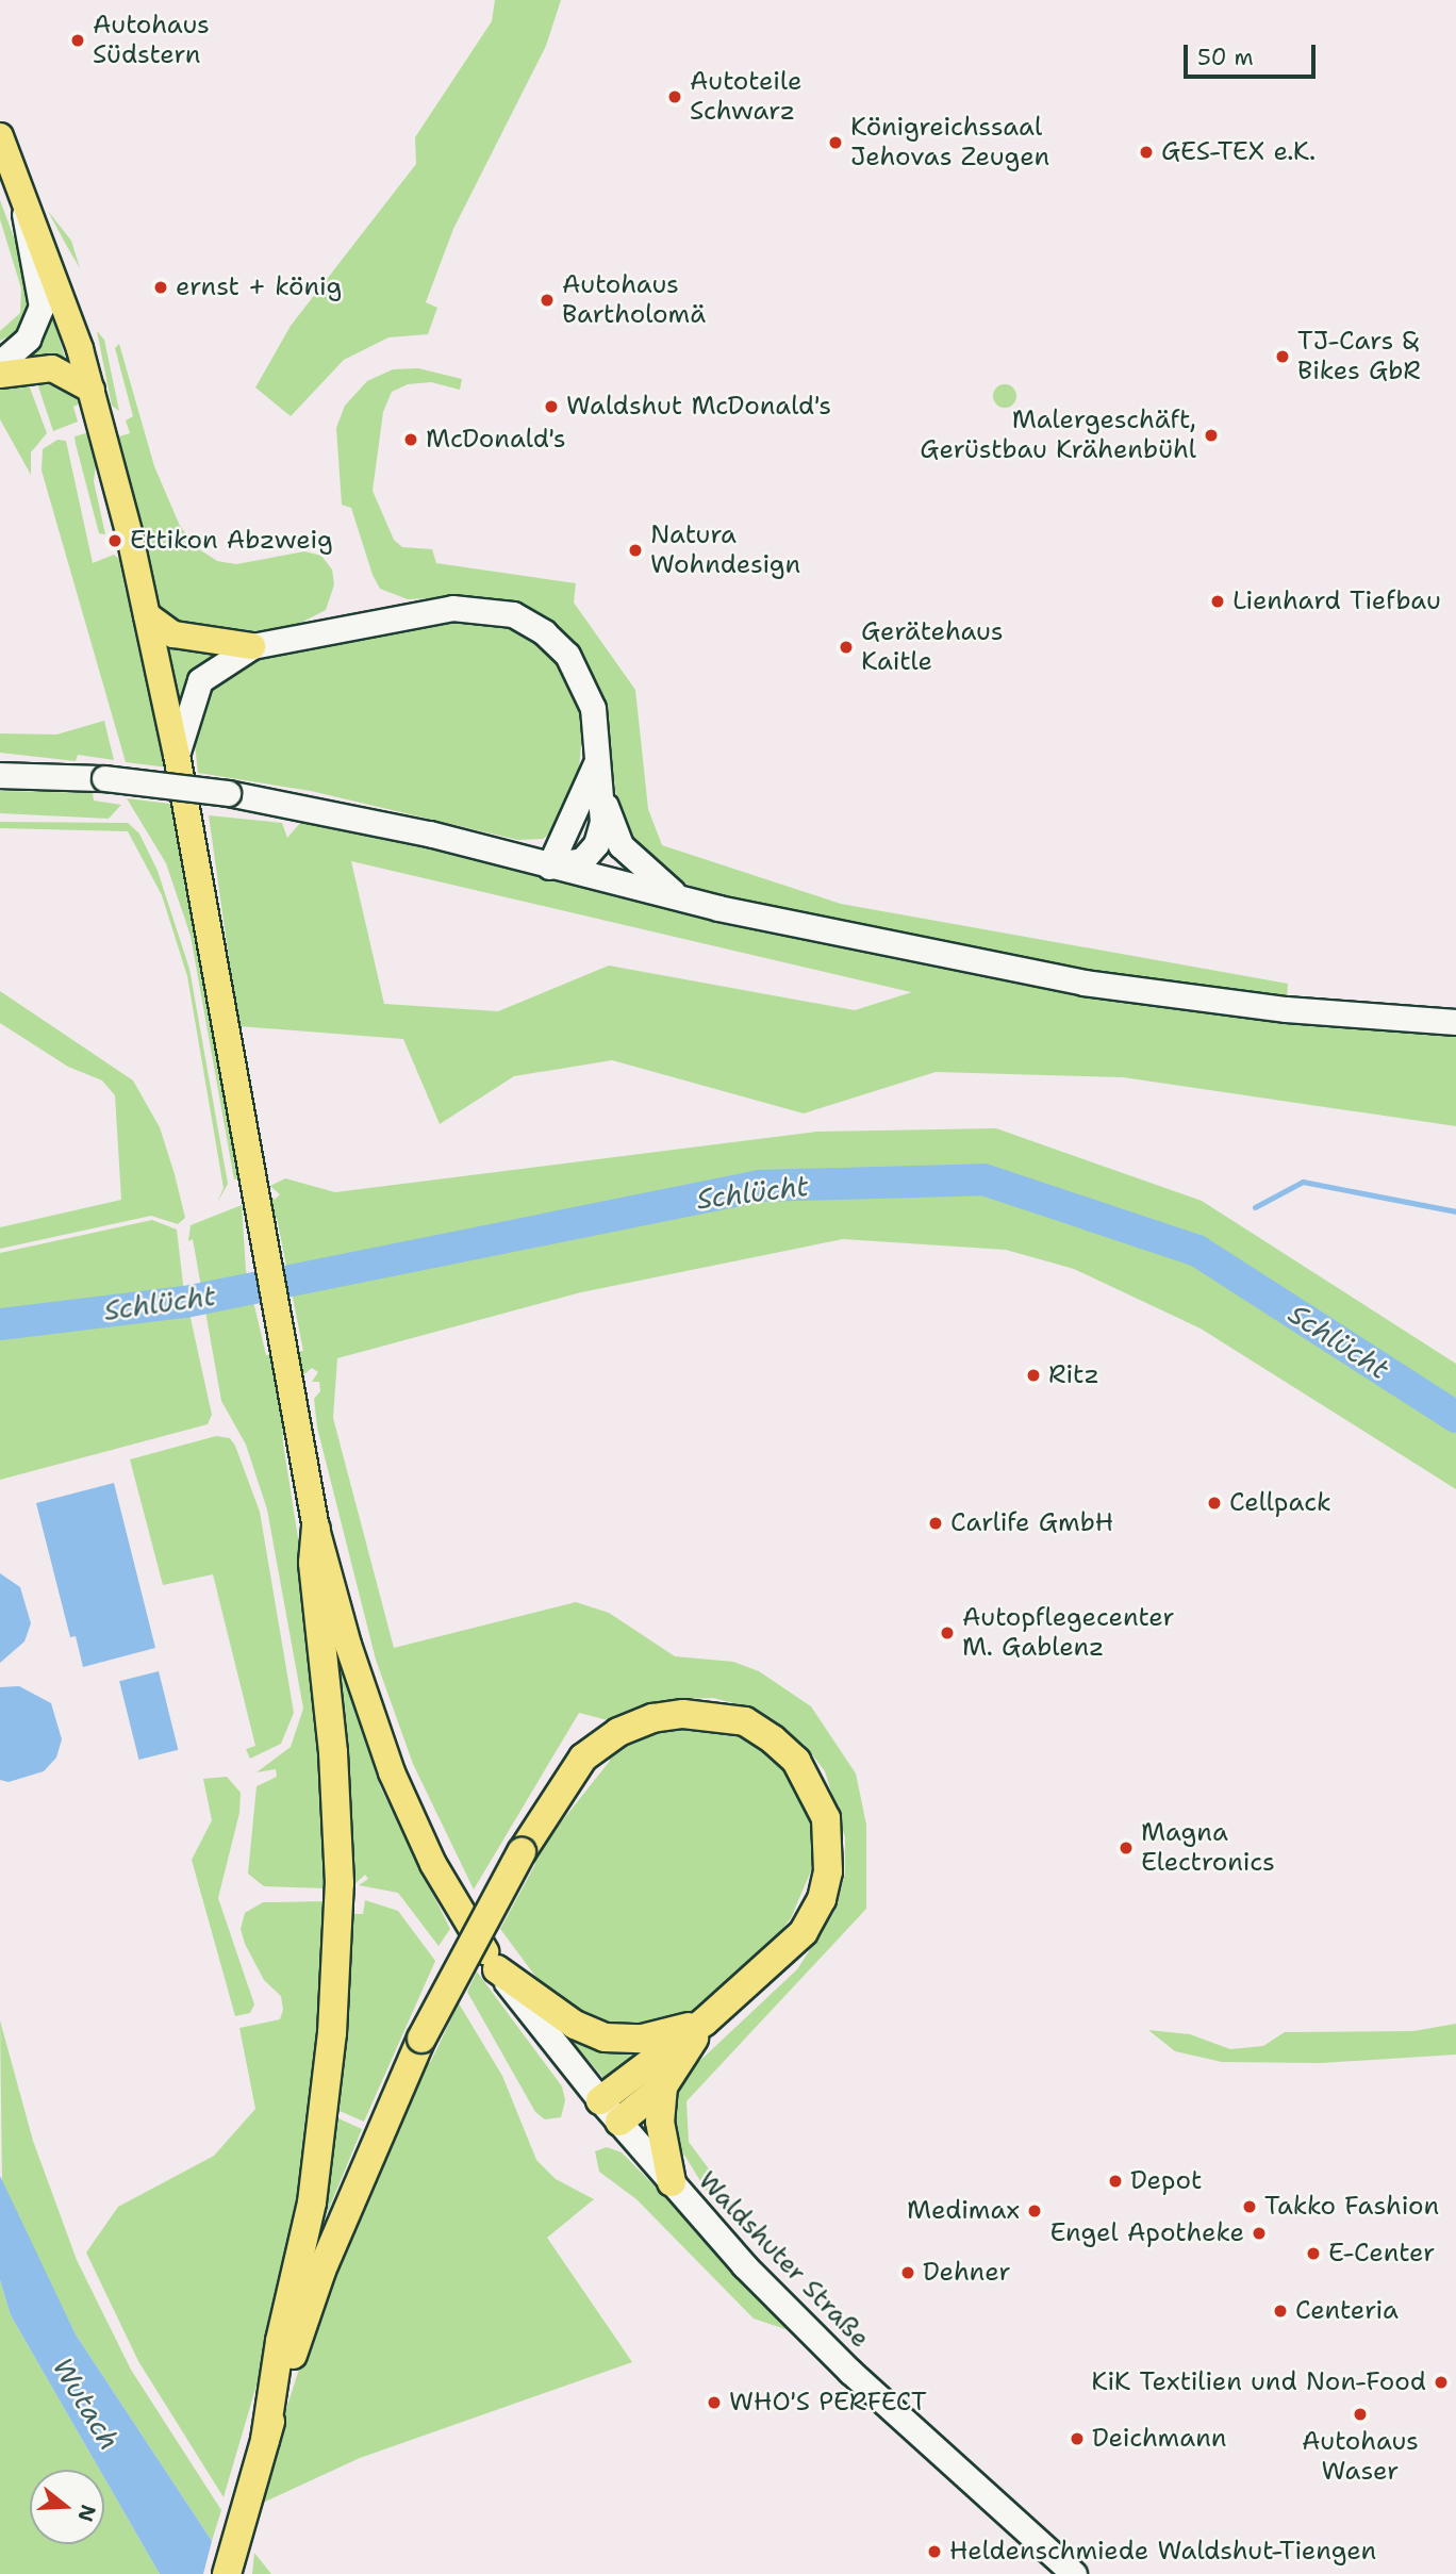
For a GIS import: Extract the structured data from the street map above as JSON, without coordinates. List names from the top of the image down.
{
  "streets": {
    "main road": ["Waldshuter Straße"]
  },
  "water": ["Schlücht", "Wutach"],
  "places": [
    "Autohaus Südstern",
    "Autoteile Schwarz",
    "Königreichssaal Jehovas Zeugen",
    "GES-TEX e.K.",
    "ernst + könig",
    "Autohaus Bartholomä",
    "TJ-Cars & Bikes GbR",
    "Waldshut McDonald's",
    "Malergeschäft, Gerüstbau Krähenbühl",
    "McDonald's",
    "Ettikon Abzweig",
    "Natura Wohndesign",
    "Lienhard Tiefbau",
    "Gerätehaus Kaitle",
    "Ritz",
    "Cellpack",
    "Carlife GmbH",
    "Autopflegecenter M. Gablenz",
    "Magna Electronics",
    "Depot",
    "Takko Fashion",
    "Medimax",
    "Engel Apotheke",
    "E-Center",
    "Dehner",
    "Centeria",
    "KiK Textilien und Non-Food",
    "WHO'S PERFECT",
    "Autohaus Waser",
    "Deichmann",
    "Heldenschmiede Waldshut-Tiengen"
  ],
  "scale_bar": "50 m",
  "north": "right"
}
